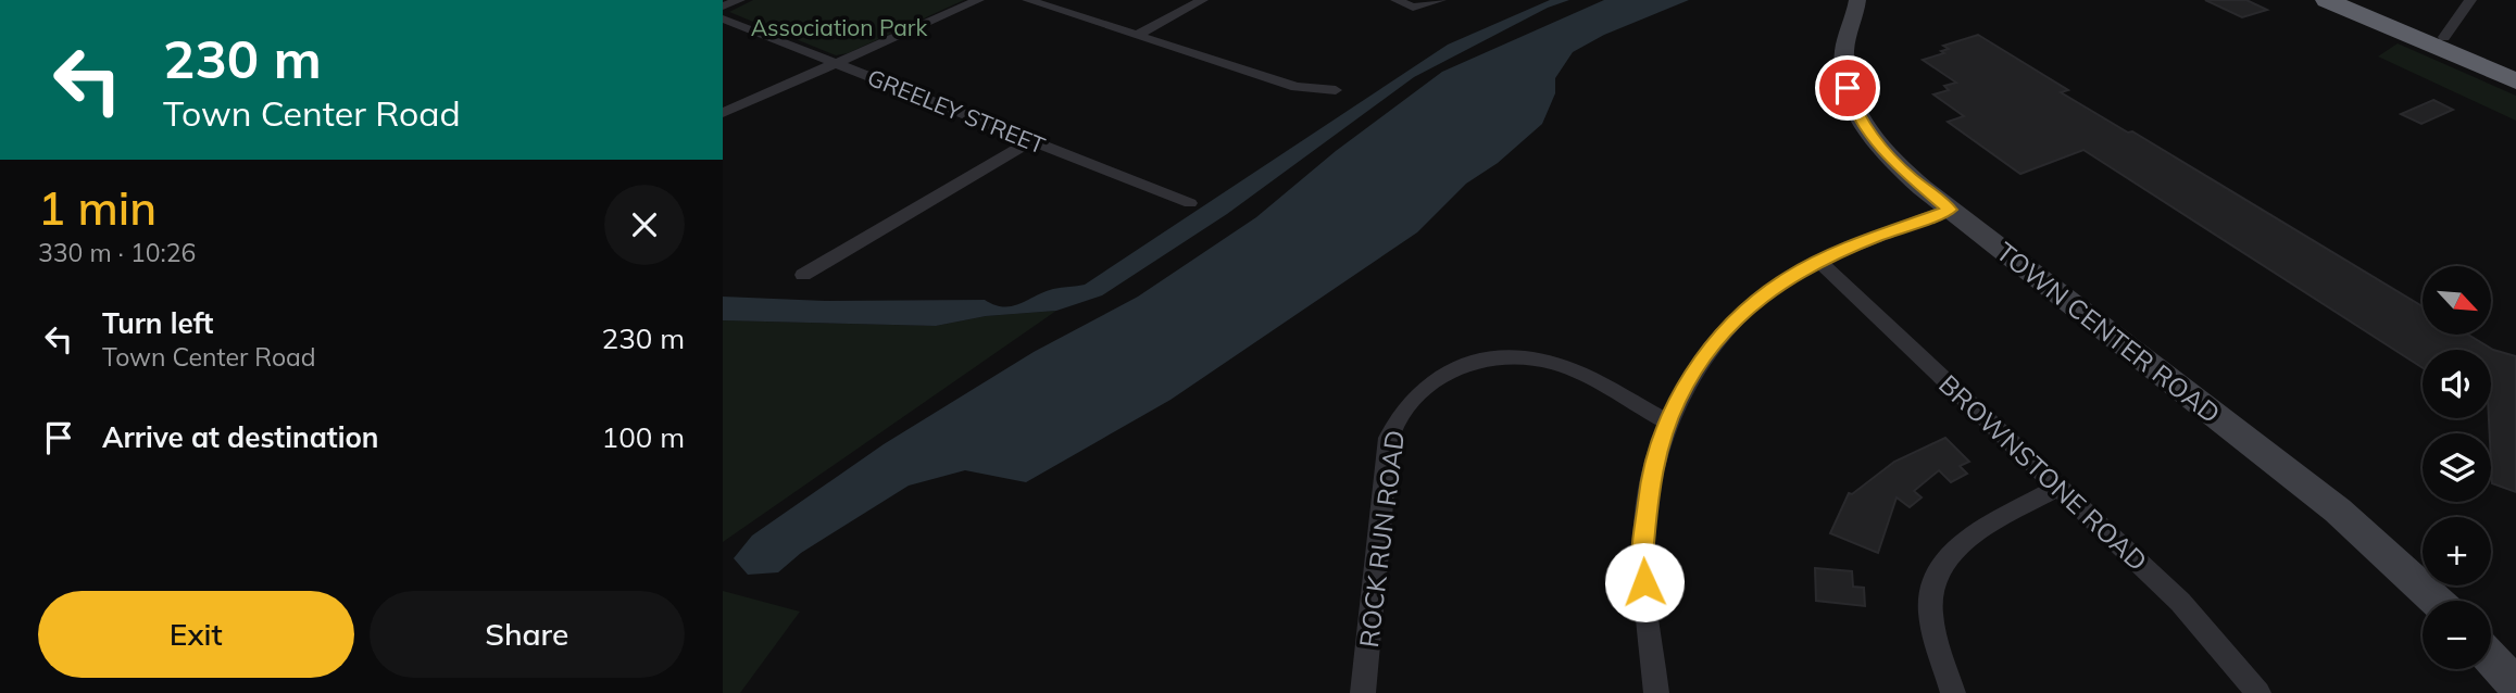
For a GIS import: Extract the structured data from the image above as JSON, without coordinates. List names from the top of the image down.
{
  "streets": {
    "street": [
      "GREELEY STREET",
      "TOWN CENTER ROAD",
      "BROWNSTONE ROAD",
      "ROCK RUN ROAD"
    ]
  },
  "parks": ["Association Park"],
  "north": "bottom right",
  "page": {
    "turn": ["230 m", "Town Center Road"],
    "heading": ["1 min", "330 m · 10:26"],
    "map_buttons": ["+", "−"],
    "list": [
      {
        "name": "Turn left",
        "note": "Town Center Road",
        "value": "230 m"
      },
      {
        "name": "Arrive at destination",
        "value": "100 m"
      }
    ],
    "buttons": ["Exit", "Share"]
  }
}
